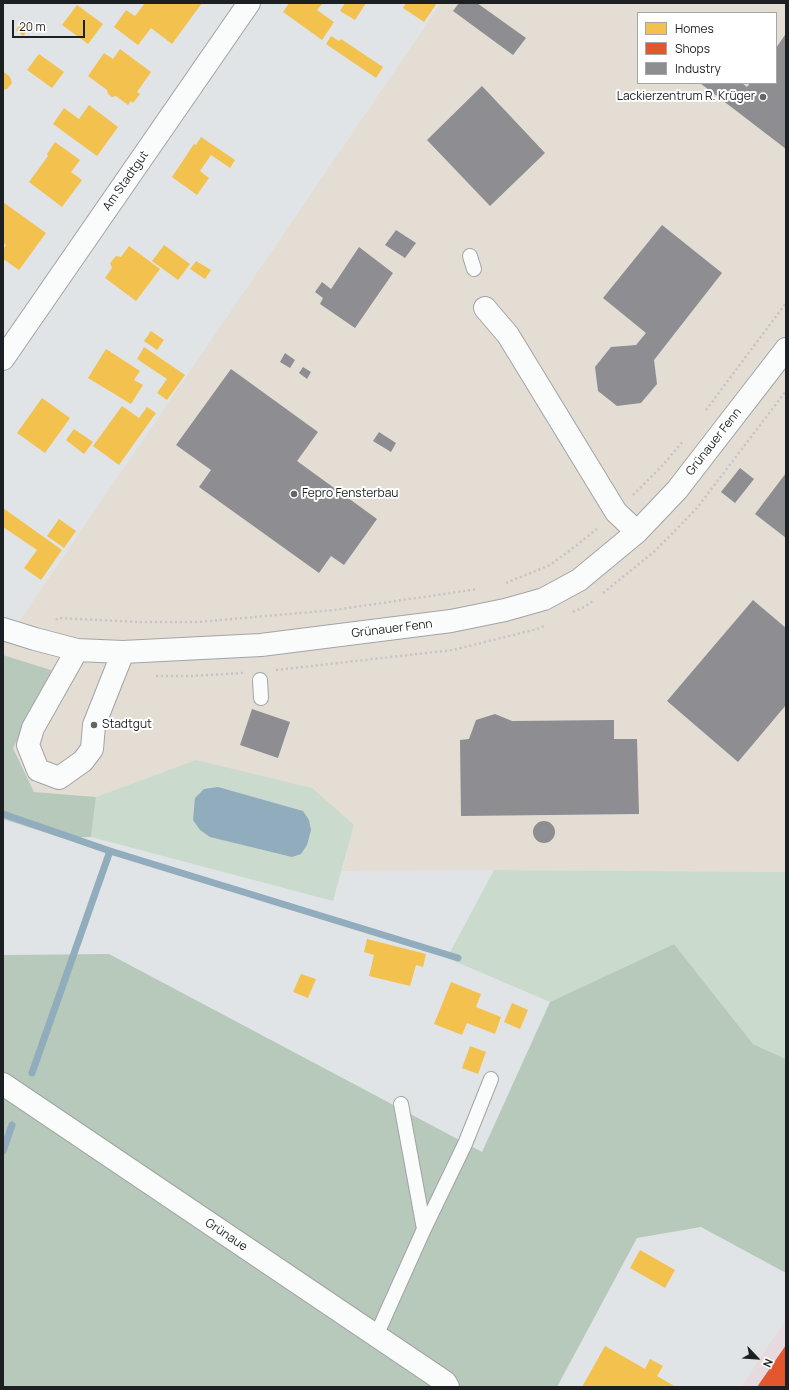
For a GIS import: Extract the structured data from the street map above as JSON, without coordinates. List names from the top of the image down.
{
  "streets": {
    "street": ["Am Stadtgut", "Grünauer Fenn", "Grünaue"]
  },
  "places": ["Lackierzentrum R. Krüger", "Fepro Fensterbau", "Stadtgut"],
  "legend": ["Homes", "Shops", "Industry"],
  "scale_bar": "20 m",
  "north": "bottom right"
}
